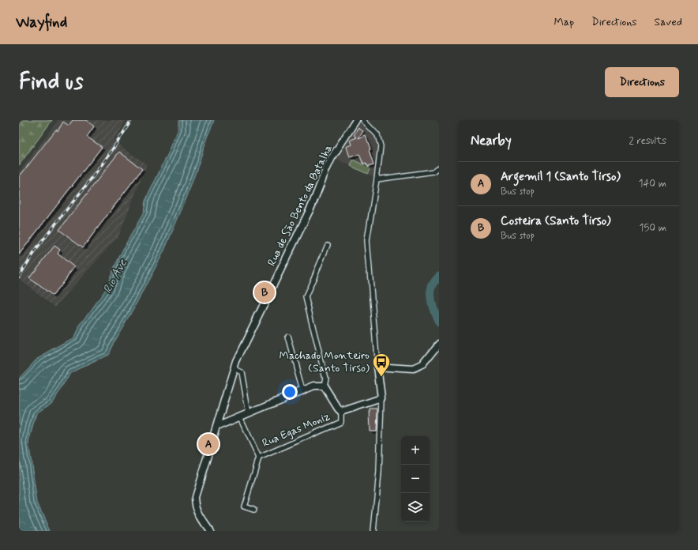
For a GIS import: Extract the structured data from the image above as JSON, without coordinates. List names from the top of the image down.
{
  "streets": {
    "street": ["Rua de São Bento da Batalha", "Rua Egas Moniz"]
  },
  "water": ["Rio Ave"],
  "places": {
    "bus stop": ["Machado Monteiro (Santo Tirso)"]
  },
  "page": {
    "header": "Wayfind",
    "nav": ["Map", "Directions", "Saved"],
    "buttons": "Directions",
    "title": "Find us",
    "heading": ["Nearby", "2 results"],
    "list": [
      {
        "mark": "A",
        "name": "Argemil 1 (Santo Tirso)",
        "note": "Bus stop",
        "value": "140 m"
      },
      {
        "mark": "B",
        "name": "Costeira (Santo Tirso)",
        "note": "Bus stop",
        "value": "150 m"
      }
    ],
    "pins": ["B", "A"],
    "map_buttons": ["+", "−"]
  }
}
